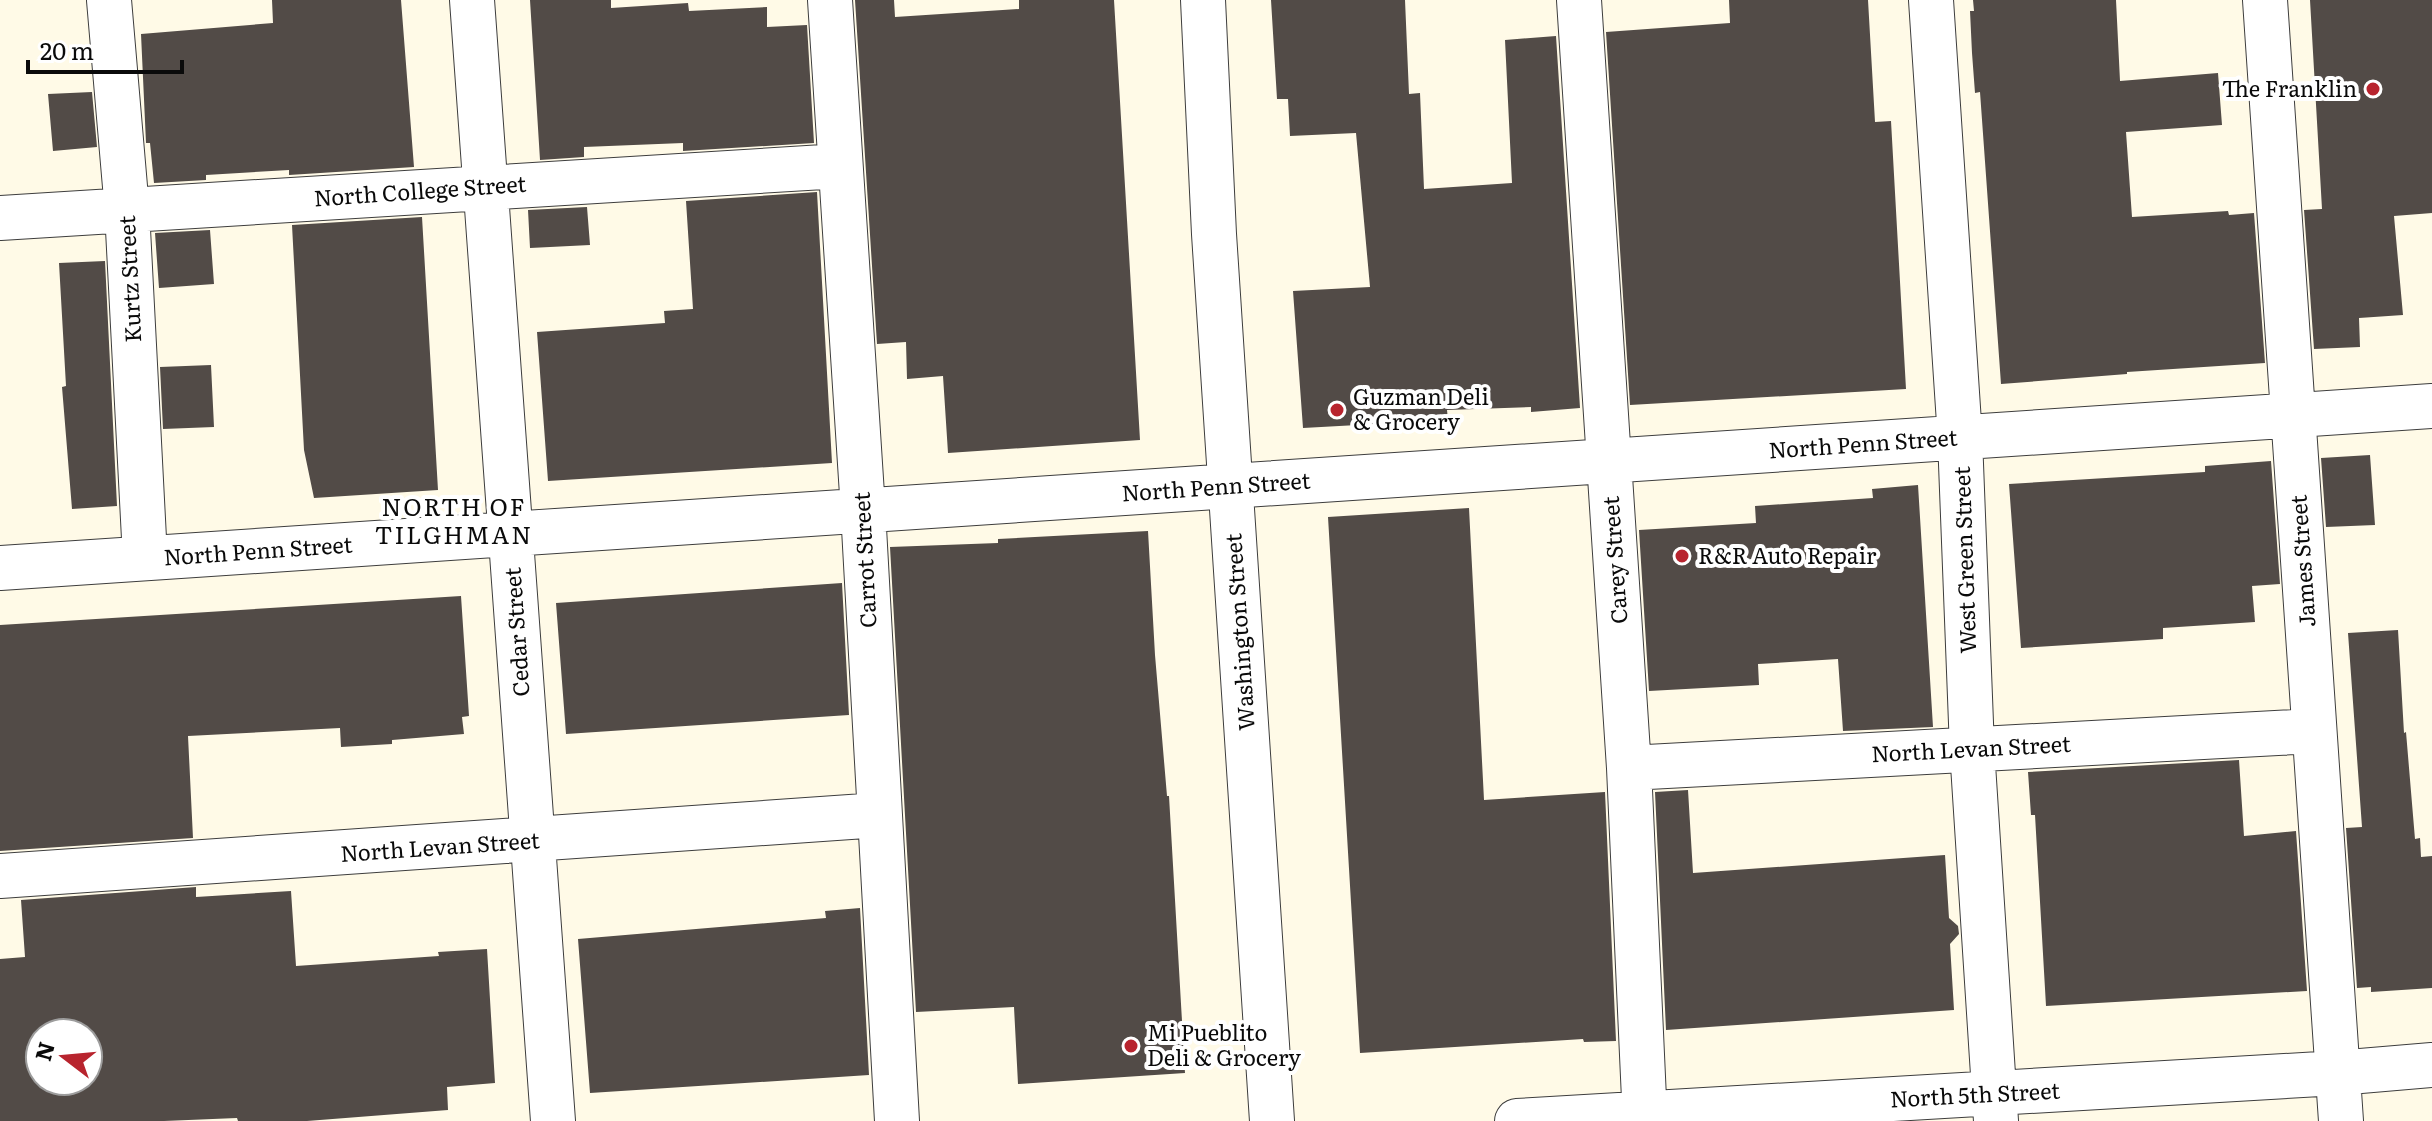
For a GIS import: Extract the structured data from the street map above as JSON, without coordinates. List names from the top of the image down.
{
  "streets": {
    "street": [
      "North College Street",
      "Kurtz Street",
      "North Penn Street",
      "Carrot Street",
      "Carey Street",
      "West Green Street",
      "James Street",
      "Cedar Street",
      "Washington Street",
      "North Levan Street",
      "North 5th Street"
    ]
  },
  "crossings": [
    ["North College Street", "Kurtz Street"],
    ["North College Street", "Carrot Street"],
    ["North College Street", "Cedar Street"],
    ["Kurtz Street", "North Penn Street"],
    ["North Penn Street", "Carrot Street"],
    ["North Penn Street", "Carey Street"],
    ["North Penn Street", "West Green Street"],
    ["North Penn Street", "James Street"],
    ["North Penn Street", "Cedar Street"],
    ["North Penn Street", "Washington Street"],
    ["Carrot Street", "North Levan Street"],
    ["Carey Street", "North Levan Street"],
    ["Carey Street", "North 5th Street"],
    ["West Green Street", "North Levan Street"],
    ["West Green Street", "North 5th Street"],
    ["James Street", "North Levan Street"],
    ["James Street", "North 5th Street"],
    ["Cedar Street", "North Levan Street"]
  ],
  "districts": ["NORTH OF TILGHMAN"],
  "places": [
    "The Franklin",
    "Guzman Deli & Grocery",
    "R&R Auto Repair",
    "Mi Pueblito Deli & Grocery"
  ],
  "scale_bar": "20 m",
  "north": "left"
}
